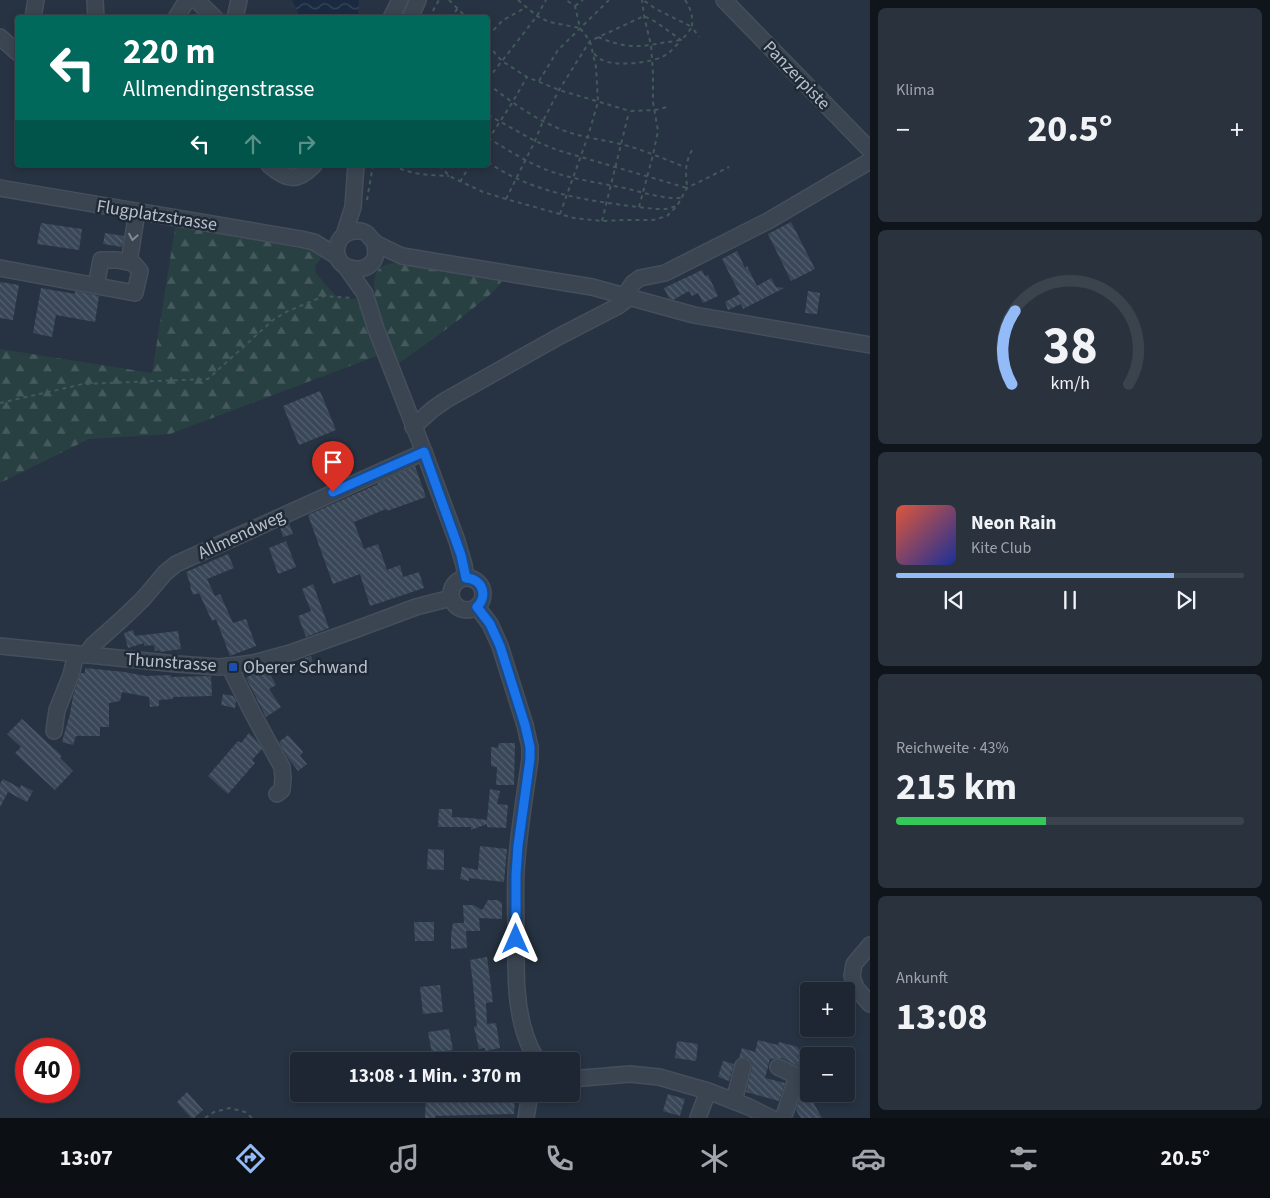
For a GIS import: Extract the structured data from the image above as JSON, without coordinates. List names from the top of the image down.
{
  "streets": {
    "street": [
      "Panzerpiste",
      "Flugplatzstrasse",
      "Allmendweg",
      "Thunstrasse"
    ]
  },
  "crossings": [
    ["Allmendweg", "Thunstrasse"]
  ],
  "places": {
    "transit": ["Oberer Schwand"]
  },
  "page": {
    "tile": [
      "Klima",
      ["Reichweite · 43%", "215 km"],
      ["Ankunft", "13:08"]
    ],
    "turn": ["220 m", "Allmendingenstrasse"],
    "heat": ["−", "20.5°", "+"],
    "song": ["Neon Rain", "Kite Club"],
    "map_buttons": ["+", "−"],
    "limit": "40",
    "trip": "13:08 · 1 Min. · 370 m",
    "tabs": ["13:07", "20.5°"],
    "gauge": ["38", "km/h"]
  }
}
